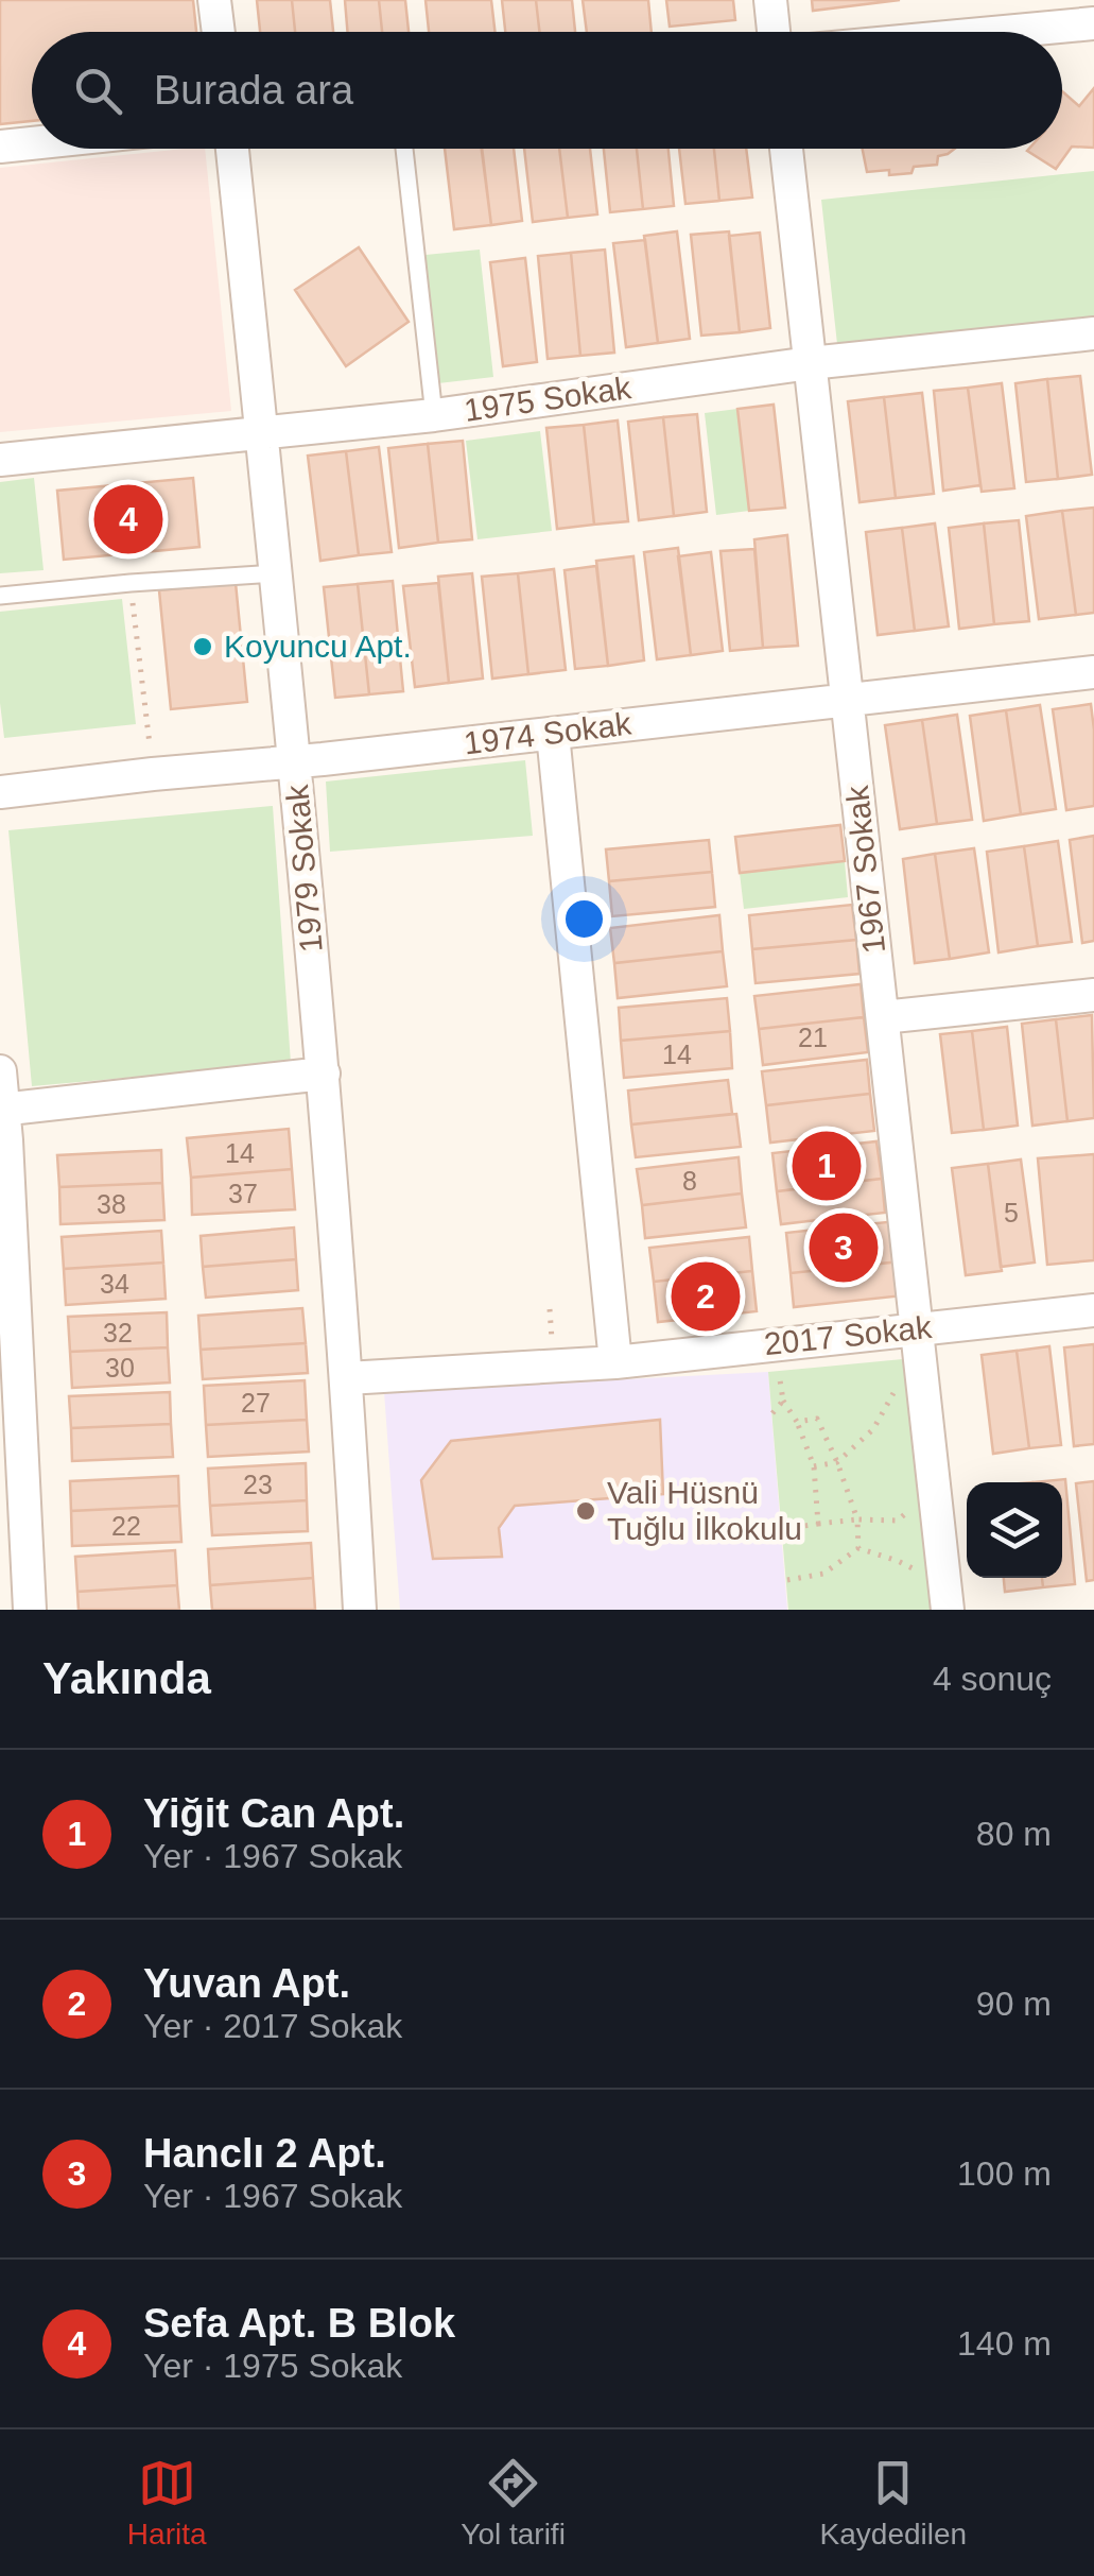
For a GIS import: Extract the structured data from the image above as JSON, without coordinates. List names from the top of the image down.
{
  "streets": {
    "street": [
      "1975 Sokak",
      "1974 Sokak",
      "1979 Sokak",
      "1967 Sokak",
      "2017 Sokak"
    ]
  },
  "crossings": [
    ["1975 Sokak", "1979 Sokak"],
    ["1975 Sokak", "1967 Sokak"],
    ["1974 Sokak", "1979 Sokak"],
    ["1974 Sokak", "1967 Sokak"],
    ["1979 Sokak", "2017 Sokak"],
    ["1967 Sokak", "2017 Sokak"]
  ],
  "places": ["Koyuncu Apt.", "Vali Hüsnü Tuğlu İlkokulu"],
  "house_numbers": [
    "21",
    "14",
    "14",
    "8",
    "37",
    "38",
    "5",
    "34",
    "32",
    "30",
    "27",
    "23",
    "22"
  ],
  "page": {
    "search": "Burada ara",
    "pins": [
      "4",
      "1",
      "3",
      "2"
    ],
    "heading": ["Yakında", "4 sonuç"],
    "list": [
      {
        "mark": "1",
        "name": "Yiğit Can Apt.",
        "note": "Yer · 1967 Sokak",
        "value": "80 m"
      },
      {
        "mark": "2",
        "name": "Yuvan Apt.",
        "note": "Yer · 2017 Sokak",
        "value": "90 m"
      },
      {
        "mark": "3",
        "name": "Hanclı 2 Apt.",
        "note": "Yer · 1967 Sokak",
        "value": "100 m"
      },
      {
        "mark": "4",
        "name": "Sefa Apt. B Blok",
        "note": "Yer · 1975 Sokak",
        "value": "140 m"
      }
    ],
    "nav": ["Harita", "Yol tarifi", "Kaydedilen"]
  }
}
